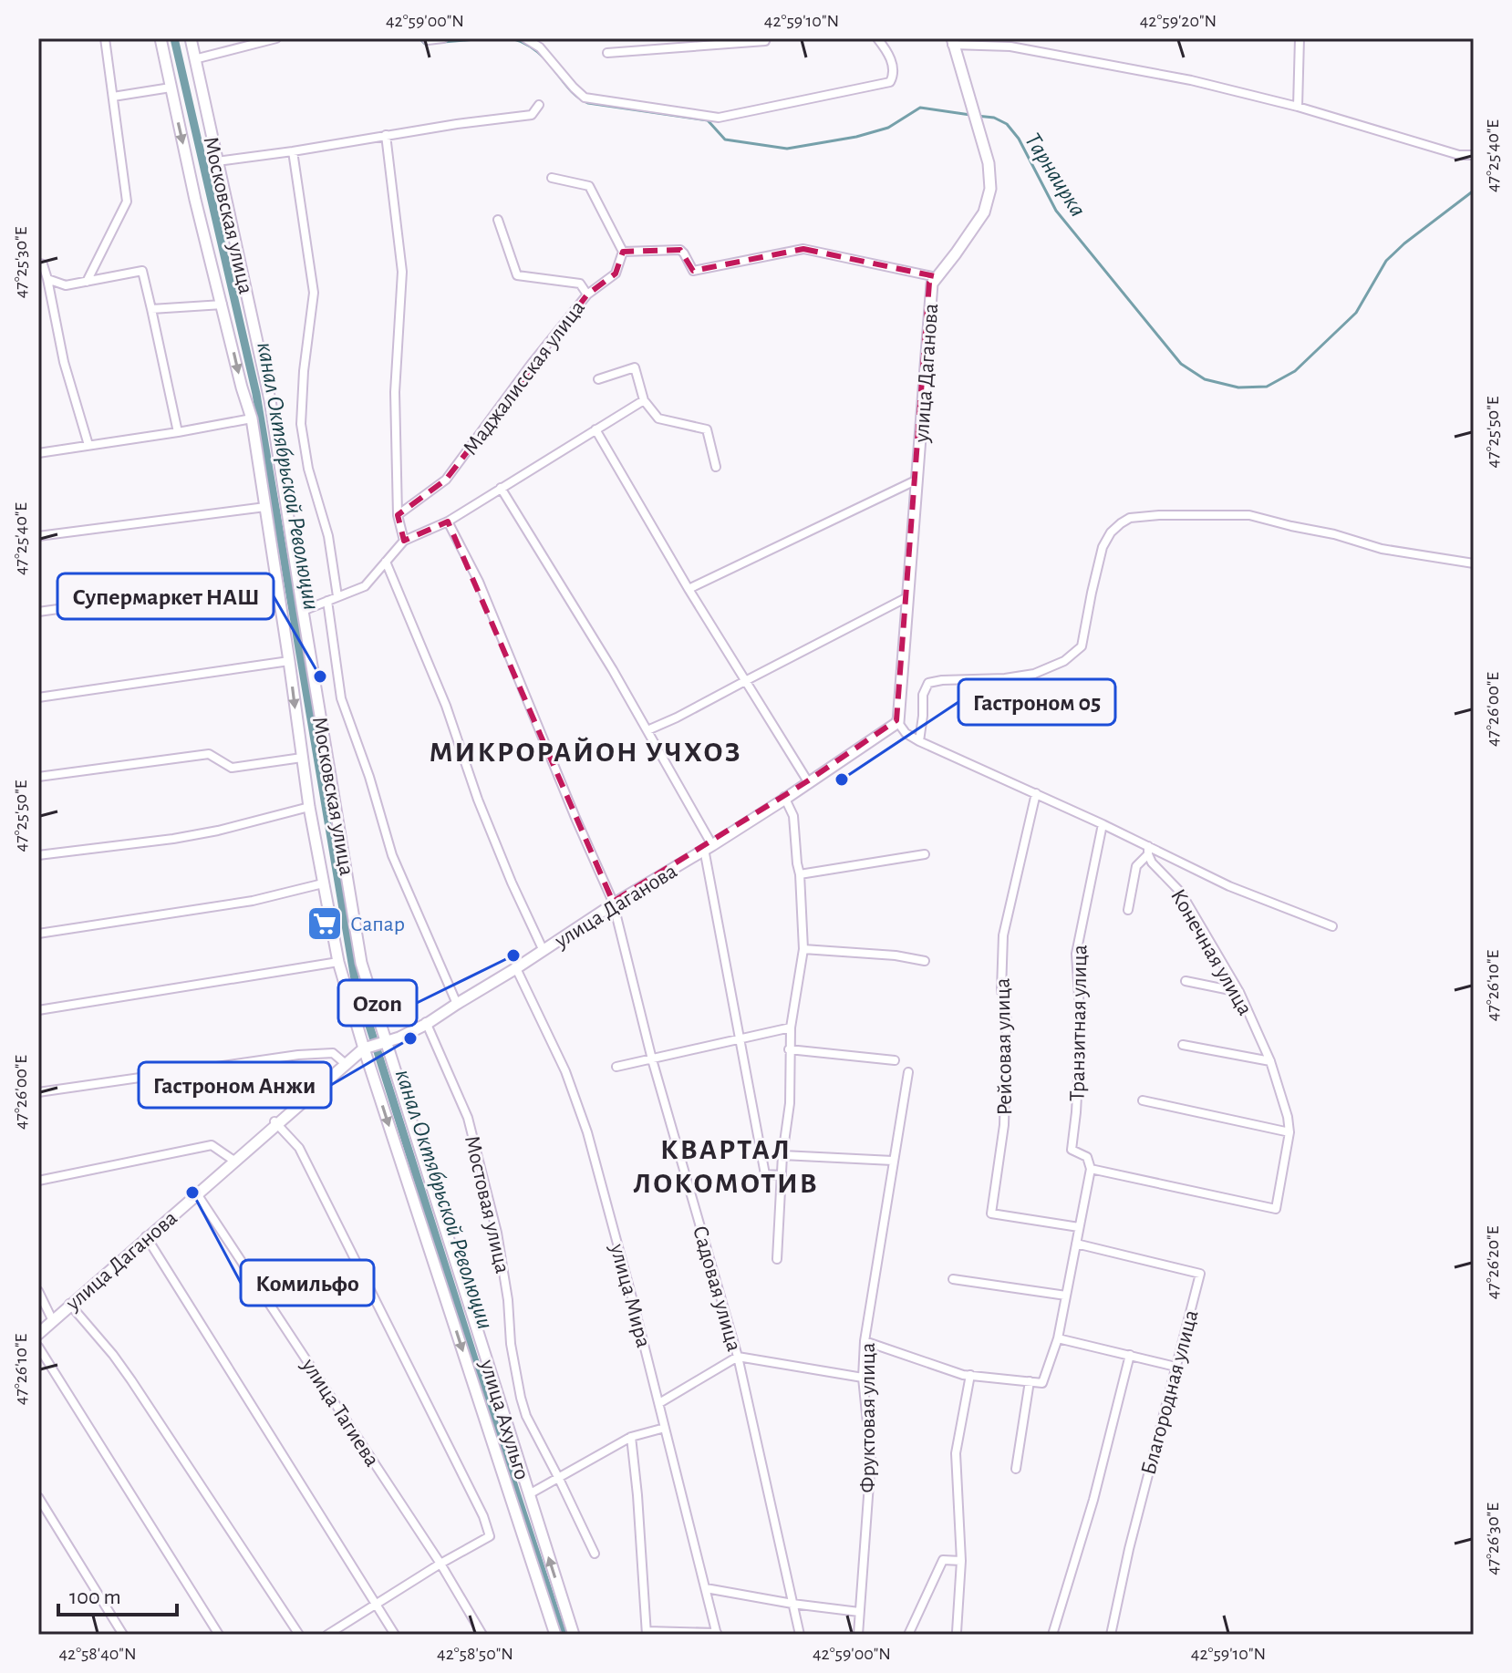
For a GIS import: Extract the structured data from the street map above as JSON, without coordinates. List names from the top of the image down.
{
  "streets": {
    "main road": ["Московская улица", "улица Даганова", "улица Ахульго"],
    "street": [
      "Маджалисская улица",
      "Конечная улица",
      "Транзитная улица",
      "Рейсовая улица",
      "Мостовая улица",
      "Садовая улица",
      "улица Мира",
      "Благородная улица",
      "улица Тагиева",
      "Фруктовая улица"
    ]
  },
  "crossings": [
    ["Московская улица", "улица Даганова"],
    ["Московская улица", "улица Ахульго"],
    ["улица Даганова", "Конечная улица"],
    ["улица Даганова", "Мостовая улица"],
    ["улица Даганова", "Садовая улица"],
    ["улица Даганова", "улица Мира"],
    ["улица Даганова", "улица Тагиева"],
    ["улица Даганова", "улица Ахульго"],
    ["Конечная улица", "Транзитная улица"],
    ["Конечная улица", "Рейсовая улица"]
  ],
  "districts": ["МИКРОРАЙОН УЧХОЗ", "КВАРТАЛ ЛОКОМОТИВ"],
  "water": ["Тарнаирка", "канал Октябрьской Революции"],
  "places": {
    "other": [
      "Супермаркет НАШ",
      "Гастроном 05",
      "Ozon",
      "Гастроном Анжи",
      "Комильфо"
    ],
    "supermarket": ["Сапар"]
  },
  "scale_bar": "100 m",
  "coordinates": [
    "42°59'00\"N",
    "42°59'10\"N",
    "42°59'20\"N",
    "47°25'40\"E",
    "47°25'30\"E",
    "47°25'50\"E",
    "47°26'00\"E",
    "47°26'10\"E",
    "47°26'20\"E",
    "47°26'30\"E",
    "42°58'40\"N",
    "42°58'50\"N"
  ]
}
